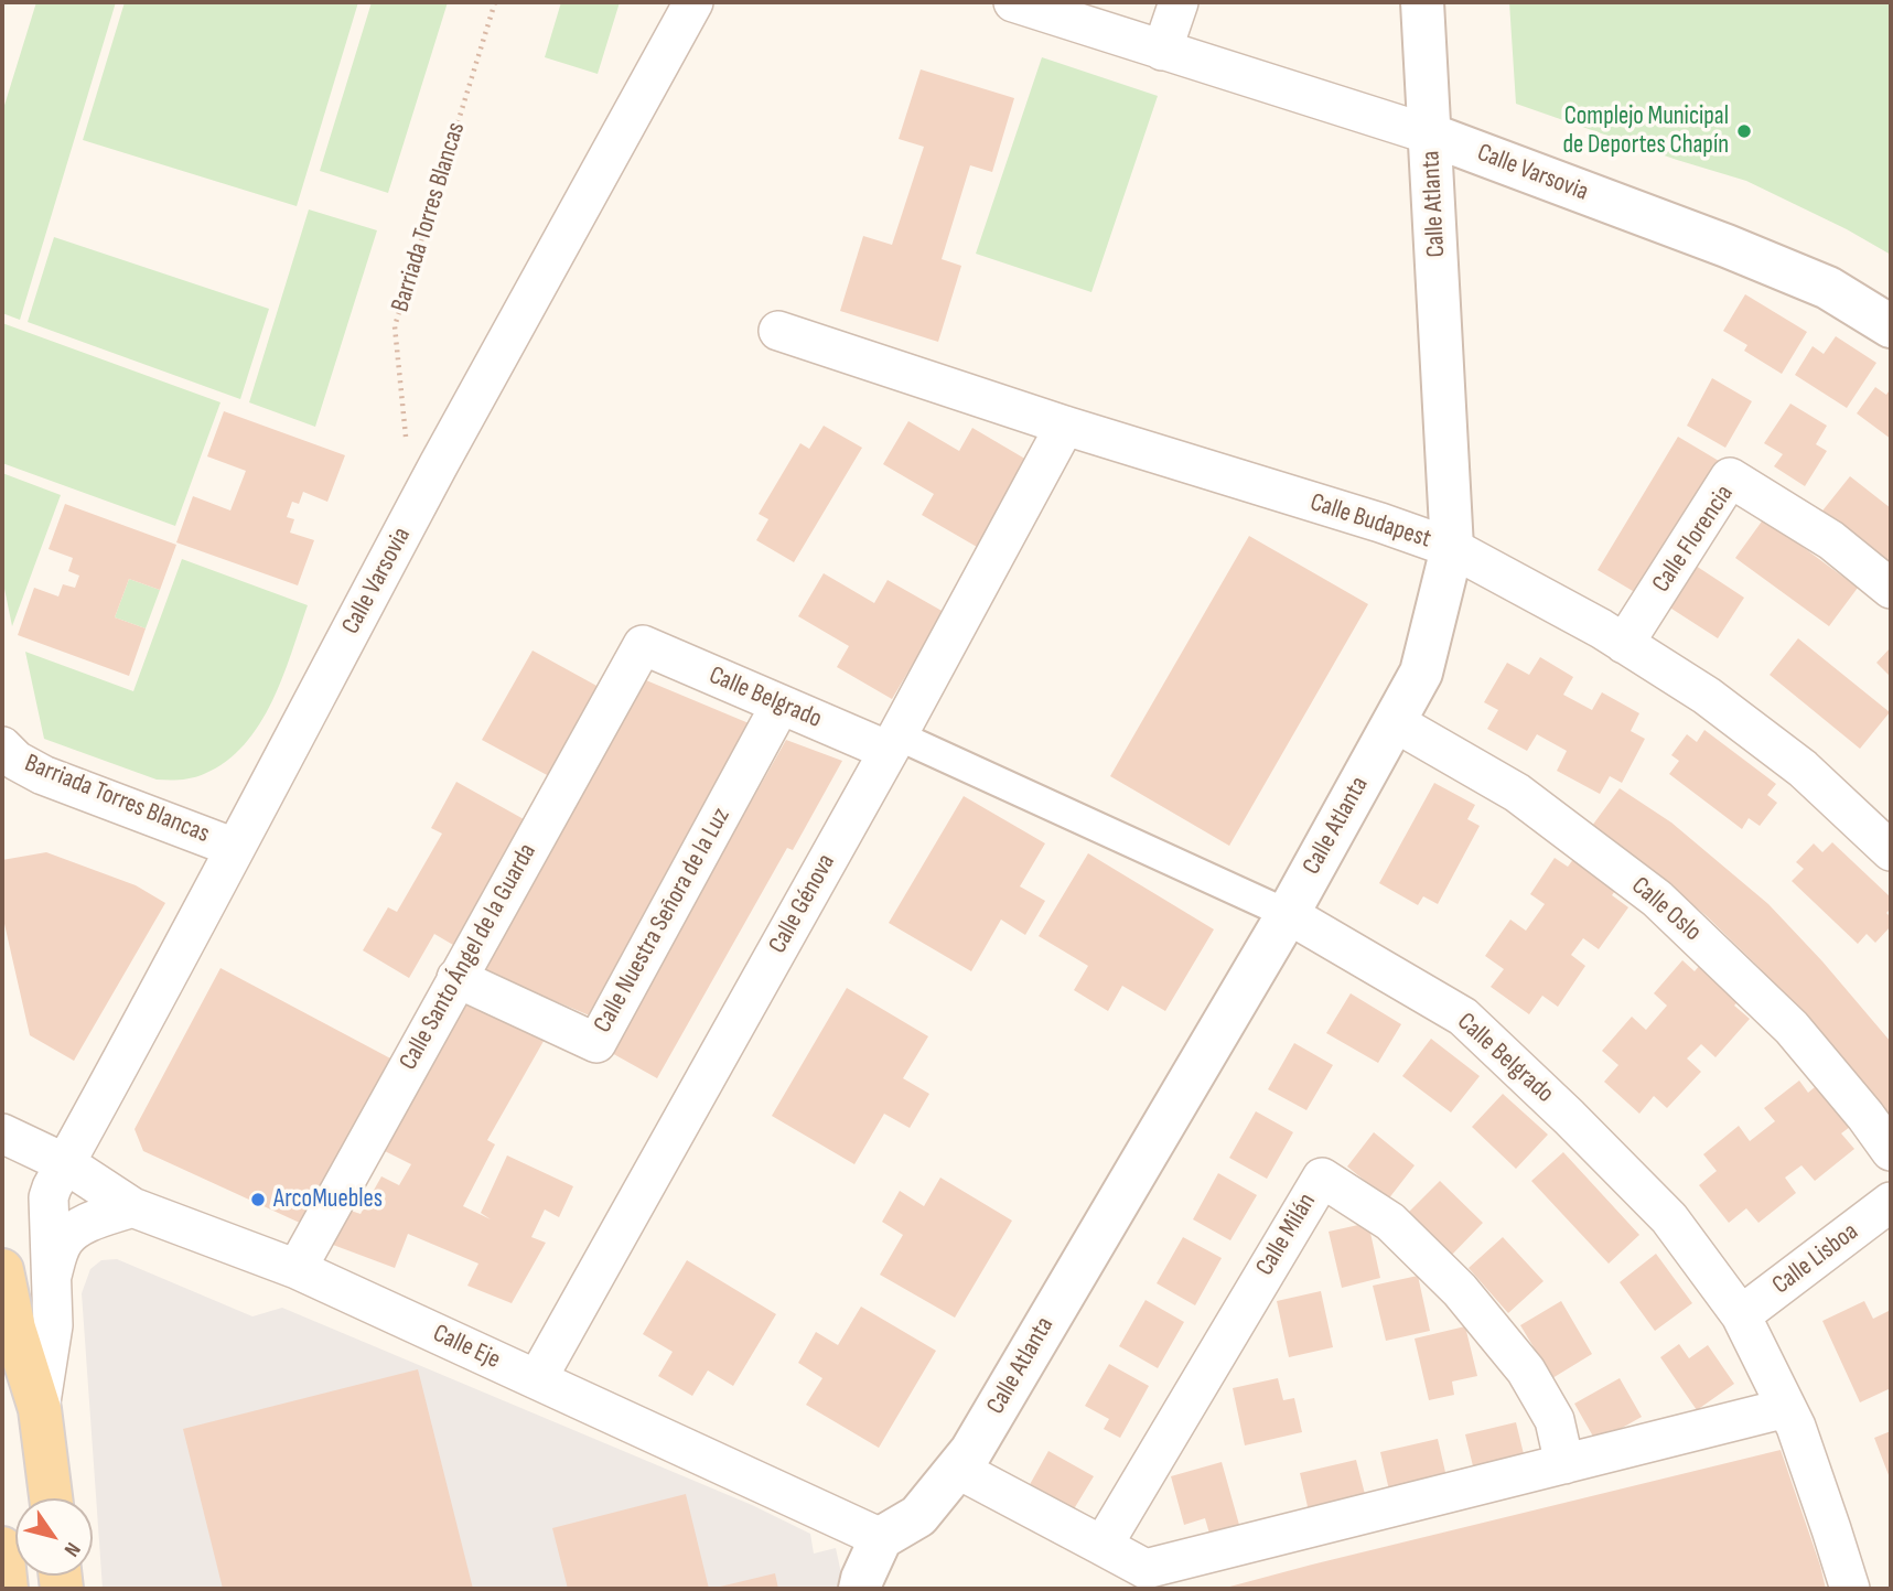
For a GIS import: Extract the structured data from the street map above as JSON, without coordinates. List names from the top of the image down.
{
  "streets": {
    "street": [
      "Calle Varsovia",
      "Calle Atlanta",
      "Barriada Torres Blancas",
      "Calle Budapest",
      "Calle Florencia",
      "Calle Belgrado",
      "Calle Génova",
      "Calle Oslo",
      "Calle Nuestra Señora de la Luz",
      "Calle Santo Ángel de la Guarda",
      "Calle Milán",
      "Calle Lisboa",
      "Calle Eje"
    ]
  },
  "crossings": [
    ["Calle Varsovia", "Calle Atlanta"],
    ["Calle Varsovia", "Barriada Torres Blancas"],
    ["Calle Varsovia", "Calle Eje"],
    ["Calle Atlanta", "Calle Budapest"],
    ["Calle Atlanta", "Calle Belgrado"],
    ["Calle Atlanta", "Calle Oslo"],
    ["Calle Atlanta", "Calle Eje"],
    ["Calle Budapest", "Calle Florencia"],
    ["Calle Budapest", "Calle Génova"],
    ["Calle Belgrado", "Calle Génova"],
    ["Calle Belgrado", "Calle Nuestra Señora de la Luz"],
    ["Calle Belgrado", "Calle Santo Ángel de la Guarda"],
    ["Calle Belgrado", "Calle Lisboa"],
    ["Calle Génova", "Calle Eje"],
    ["Calle Nuestra Señora de la Luz", "Calle Santo Ángel de la Guarda"],
    ["Calle Santo Ángel de la Guarda", "Calle Eje"]
  ],
  "places": ["Complejo Municipal de Deportes Chapín", "ArcoMuebles"],
  "north": "bottom right"
}
